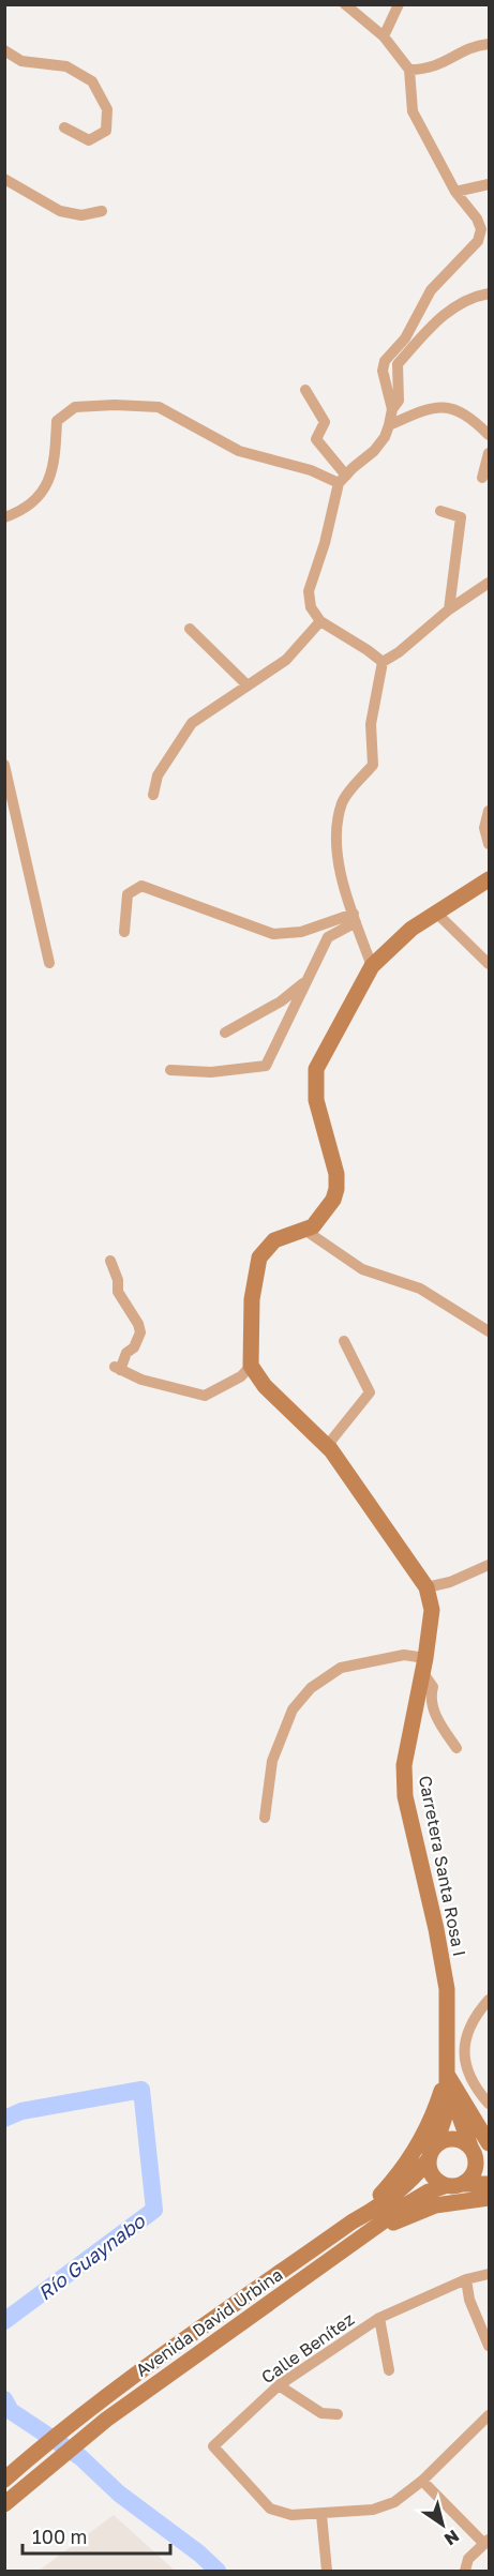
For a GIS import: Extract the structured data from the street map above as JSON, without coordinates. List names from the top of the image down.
{
  "streets": {
    "street": ["Carretera Santa Rosa I", "Avenida David Urbina", "Calle Benítez"]
  },
  "water": ["Río Guaynabo"],
  "scale_bar": "100 m",
  "north": "bottom right"
}
